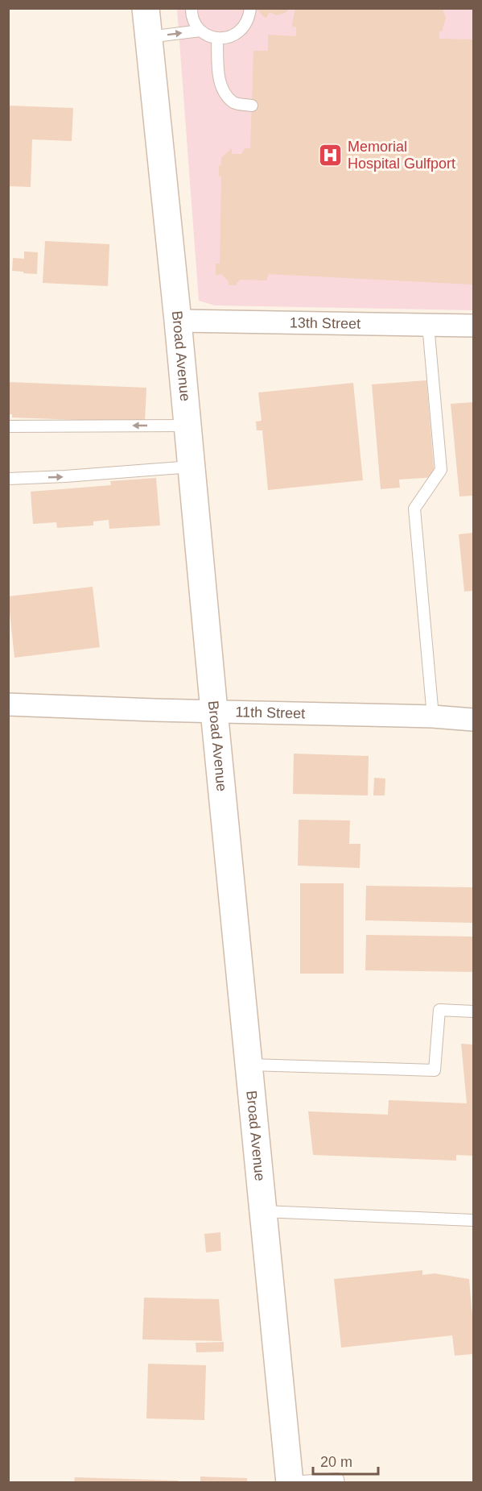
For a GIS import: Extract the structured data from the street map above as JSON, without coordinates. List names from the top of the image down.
{
  "streets": {
    "main road": ["Broad Avenue"],
    "street": ["13th Street", "11th Street"]
  },
  "crossings": [
    ["13th Street", "Broad Avenue"],
    ["Broad Avenue", "11th Street"]
  ],
  "places": {
    "hospital": ["Memorial Hospital Gulfport"]
  },
  "scale_bar": "20 m"
}
